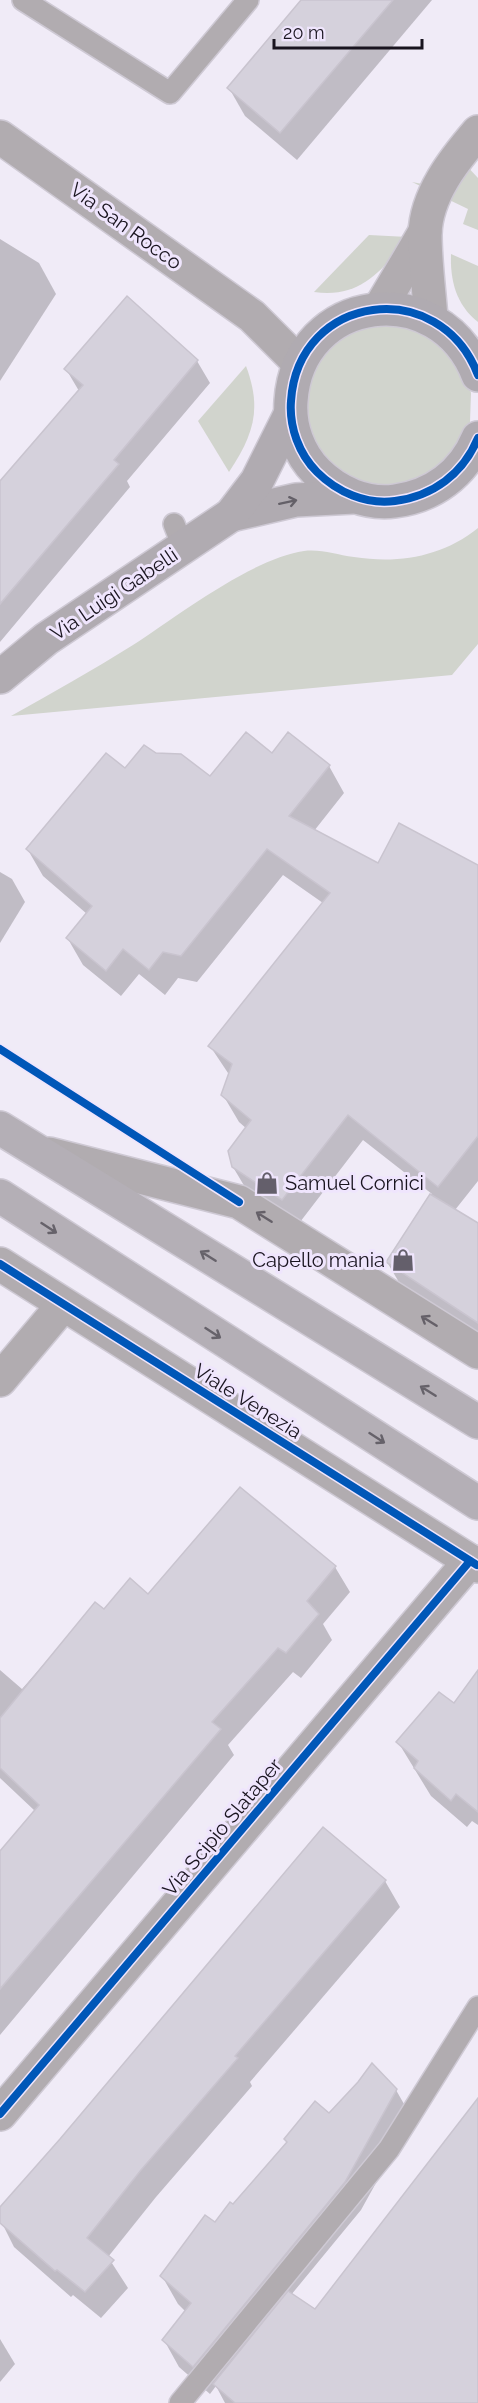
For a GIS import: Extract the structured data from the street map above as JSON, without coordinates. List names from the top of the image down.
{
  "streets": {
    "main road": ["Viale Venezia"],
    "street": ["Via San Rocco", "Via Luigi Gabelli", "Via Scipio Slataper"]
  },
  "crossings": [
    ["Viale Venezia", "Via Scipio Slataper"]
  ],
  "places": {
    "shop": ["Samuel Cornici", "Capello mania"]
  },
  "scale_bar": "20 m"
}
